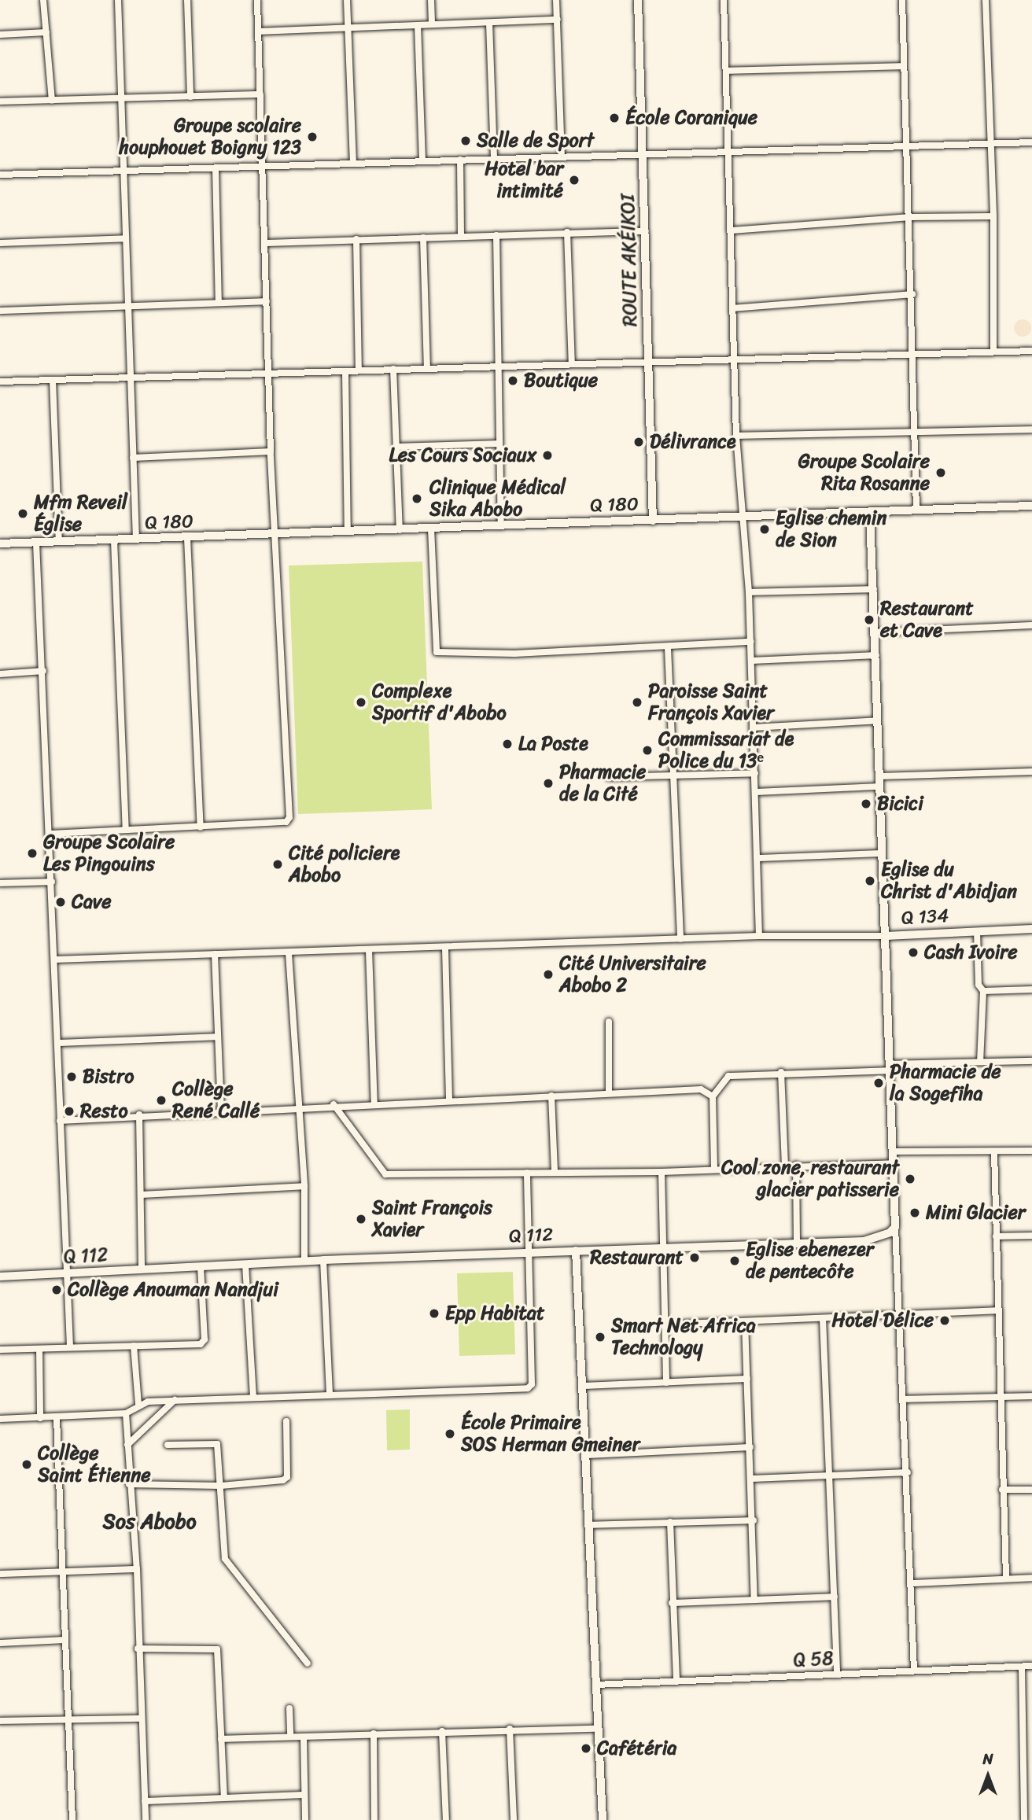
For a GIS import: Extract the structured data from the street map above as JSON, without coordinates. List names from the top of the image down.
{
  "streets": {
    "street": [
      "ROUTE AKÉIKOI",
      "Q 180",
      "Q 134",
      "Q 112",
      "Q 58"
    ]
  },
  "crossings": [
    ["ROUTE AKÉIKOI", "Q 180"]
  ],
  "districts": ["Sos Abobo"],
  "places": [
    "École Coranique",
    "Groupe scolaire houphouet Boigny 123",
    "Salle de Sport",
    "Hotel bar intimité",
    "Boutique",
    "Délivrance",
    "Les Cours Sociaux",
    "Groupe Scolaire Rita Rosanne",
    "Clinique Médical Sika Abobo",
    "Mfm Reveil Église",
    "Eglise chemin de Sion",
    "Restaurant et Cave",
    "Complexe Sportif d'Abobo",
    "Paroisse Saint François Xavier",
    "La Poste",
    "Commissariat de Police du 13ᵉ",
    "Pharmacie de la Cité",
    "Bicici",
    "Groupe Scolaire Les Pingouins",
    "Cité policiere Abobo",
    "Eglise du Christ d'Abidjan",
    "Cave",
    "Cash Ivoire",
    "Cité Universitaire Abobo 2",
    "Bistro",
    "Pharmacie de la Sogefiha",
    "Collège René Callé",
    "Resto",
    "Cool zone, restaurant glacier patisserie",
    "Mini Glacier",
    "Saint François Xavier",
    "Restaurant",
    "Eglise ebenezer de pentecôte",
    "Collège Anouman Nandjui",
    "Epp Habitat",
    "Hotel Délice",
    "Smart Net Africa Technology",
    "École Primaire SOS Herman Gmeiner",
    "Collège Saint Étienne",
    "Cafétéria"
  ],
  "north": "top"
}
